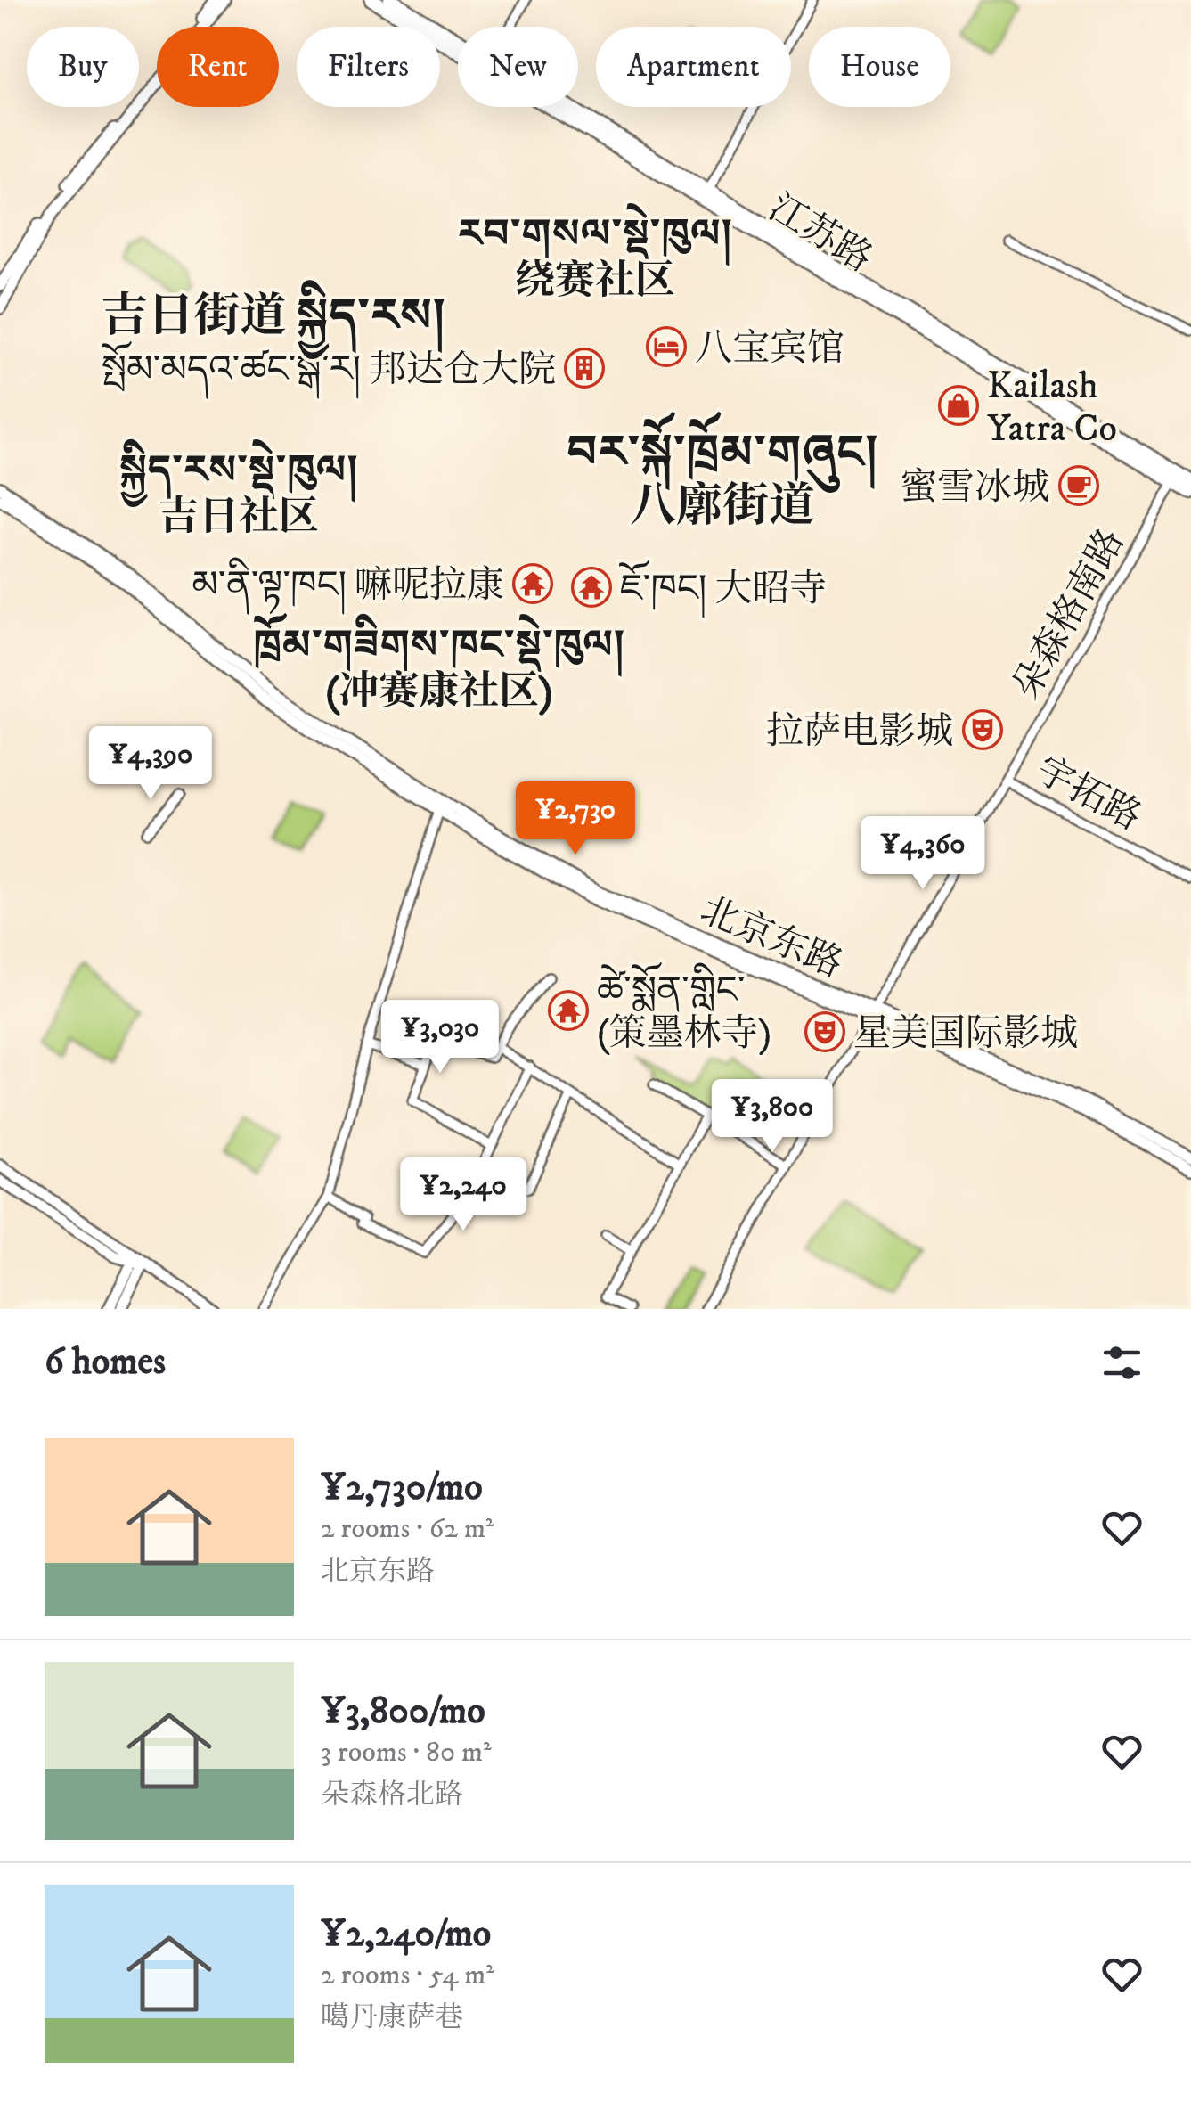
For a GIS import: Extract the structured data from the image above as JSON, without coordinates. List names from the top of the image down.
{
  "streets": {
    "highway": ["江苏路"],
    "main road": ["北京东路"],
    "street": ["朵森格南路", "宇拓路"]
  },
  "crossings": [
    ["江苏路", "朵森格南路"],
    ["朵森格南路", "宇拓路"],
    ["朵森格南路", "北京东路"]
  ],
  "districts": [
    "རབ་གསལ་སྡེ་ཁུལ། 绕赛社区",
    "吉日街道 སྐྱིད་རས།",
    "བར་སྐོ་ཁྲོམ་གཞུང། 八廓街道",
    "སྐྱིད་རས་སྡེ་ཁུལ། 吉日社区",
    "ཁྲོམ་གཟིགས་ཁང་སྡེ་ཁུལ། (冲赛康社区)"
  ],
  "places": {
    "hotel": ["八宝宾馆"],
    "building": ["སྤོམ་མདའ་ཚང་སྒོ་ར། 邦达仓大院"],
    "shop": ["Kailash Yatra Co"],
    "cafe": ["蜜雪冰城"],
    "temple": ["མ་ནི་ལྟ་ཁང། 嘛呢拉康", "ཇོ་ཁང། 大昭寺", "ཚེ་སྨོན་གླིང་ (策墨林寺)"],
    "theatre": ["拉萨电影城", "星美国际影城"]
  },
  "page": {
    "chip": [
      "Buy",
      "Rent",
      "Filters",
      "New",
      "Apartment",
      "House"
    ],
    "price": [
      "¥4,390",
      "¥2,730",
      "¥4,360",
      "¥3,030",
      "¥3,800",
      "¥2,240"
    ],
    "heading": "6 homes",
    "list": [
      {
        "name": "¥2,730/mo",
        "note": "2 rooms · 62 m² · 北京东路"
      },
      {
        "name": "¥3,800/mo",
        "note": "3 rooms · 80 m² · 朵森格北路"
      },
      {
        "name": "¥2,240/mo",
        "note": "2 rooms · 54 m² · 噶丹康萨巷"
      }
    ]
  }
}
